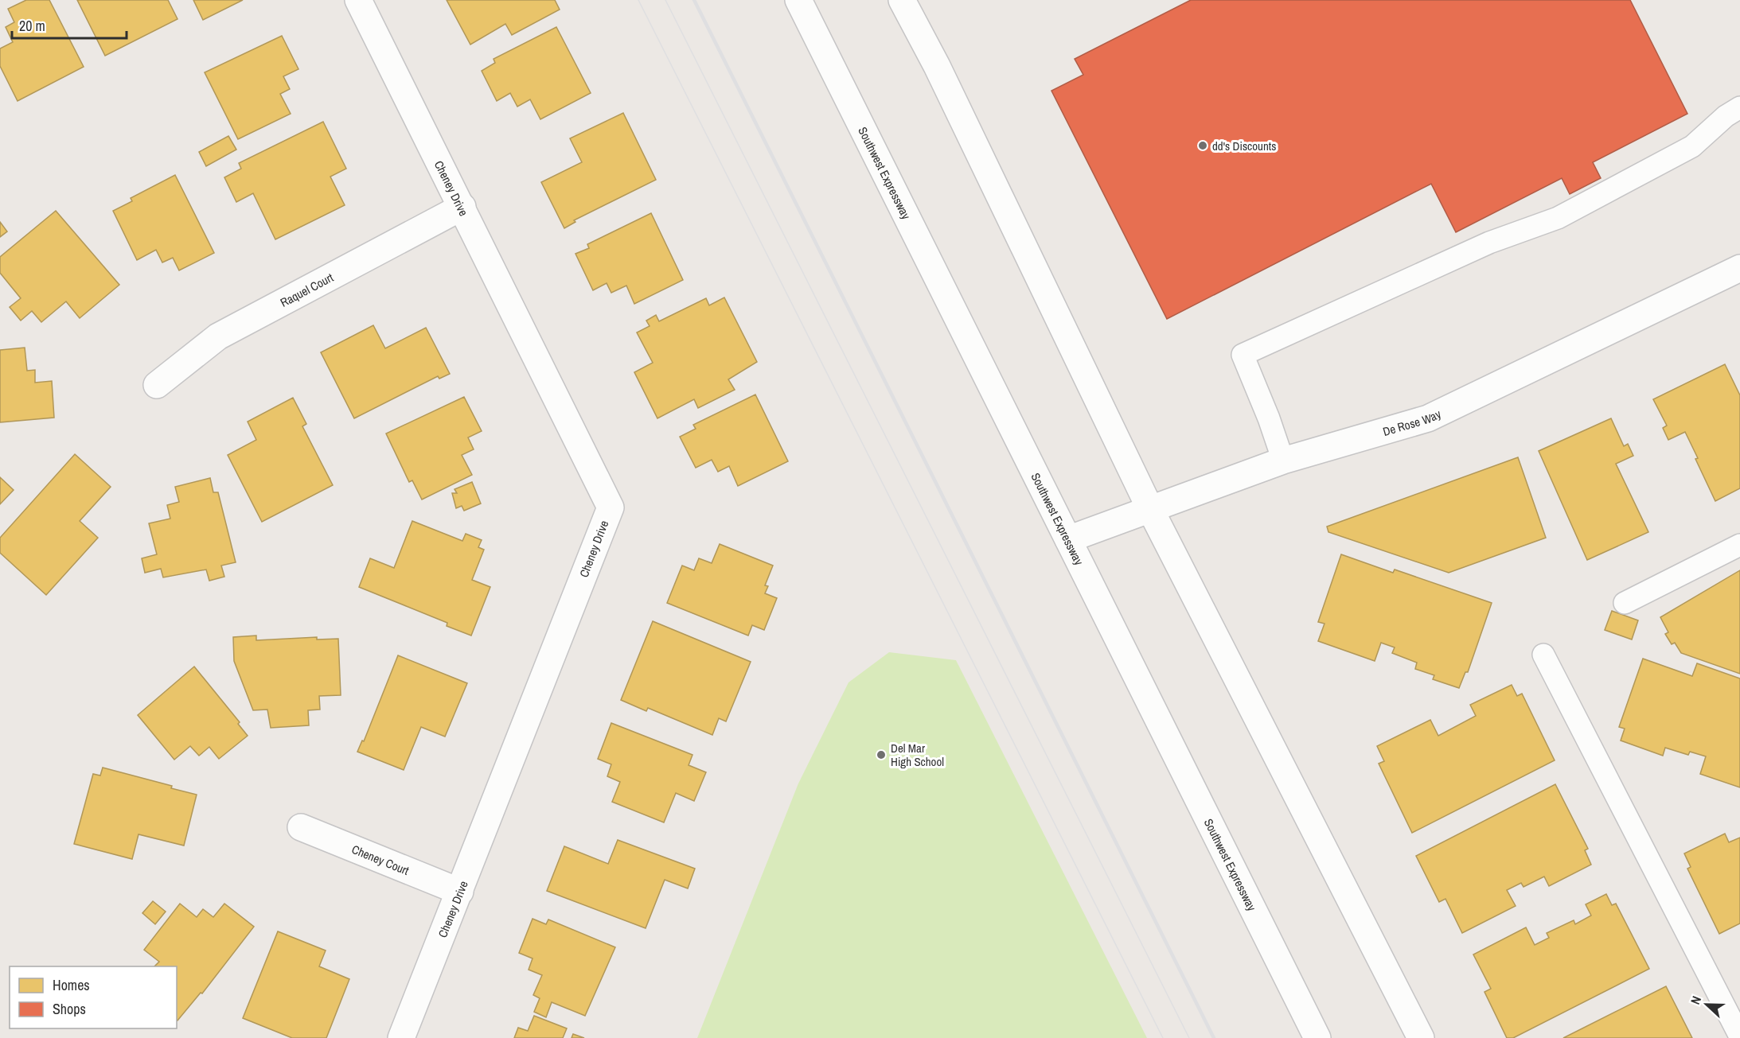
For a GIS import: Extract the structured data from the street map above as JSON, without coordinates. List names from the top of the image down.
{
  "streets": {
    "street": [
      "Southwest Expressway",
      "Cheney Drive",
      "Raquel Court",
      "De Rose Way",
      "Cheney Court"
    ]
  },
  "crossings": [
    ["Southwest Expressway", "De Rose Way"],
    ["Cheney Drive", "Raquel Court"],
    ["Cheney Drive", "Cheney Court"]
  ],
  "places": ["dd's Discounts", "Del Mar High School"],
  "legend": ["Homes", "Shops"],
  "scale_bar": "20 m",
  "north": "left"
}
